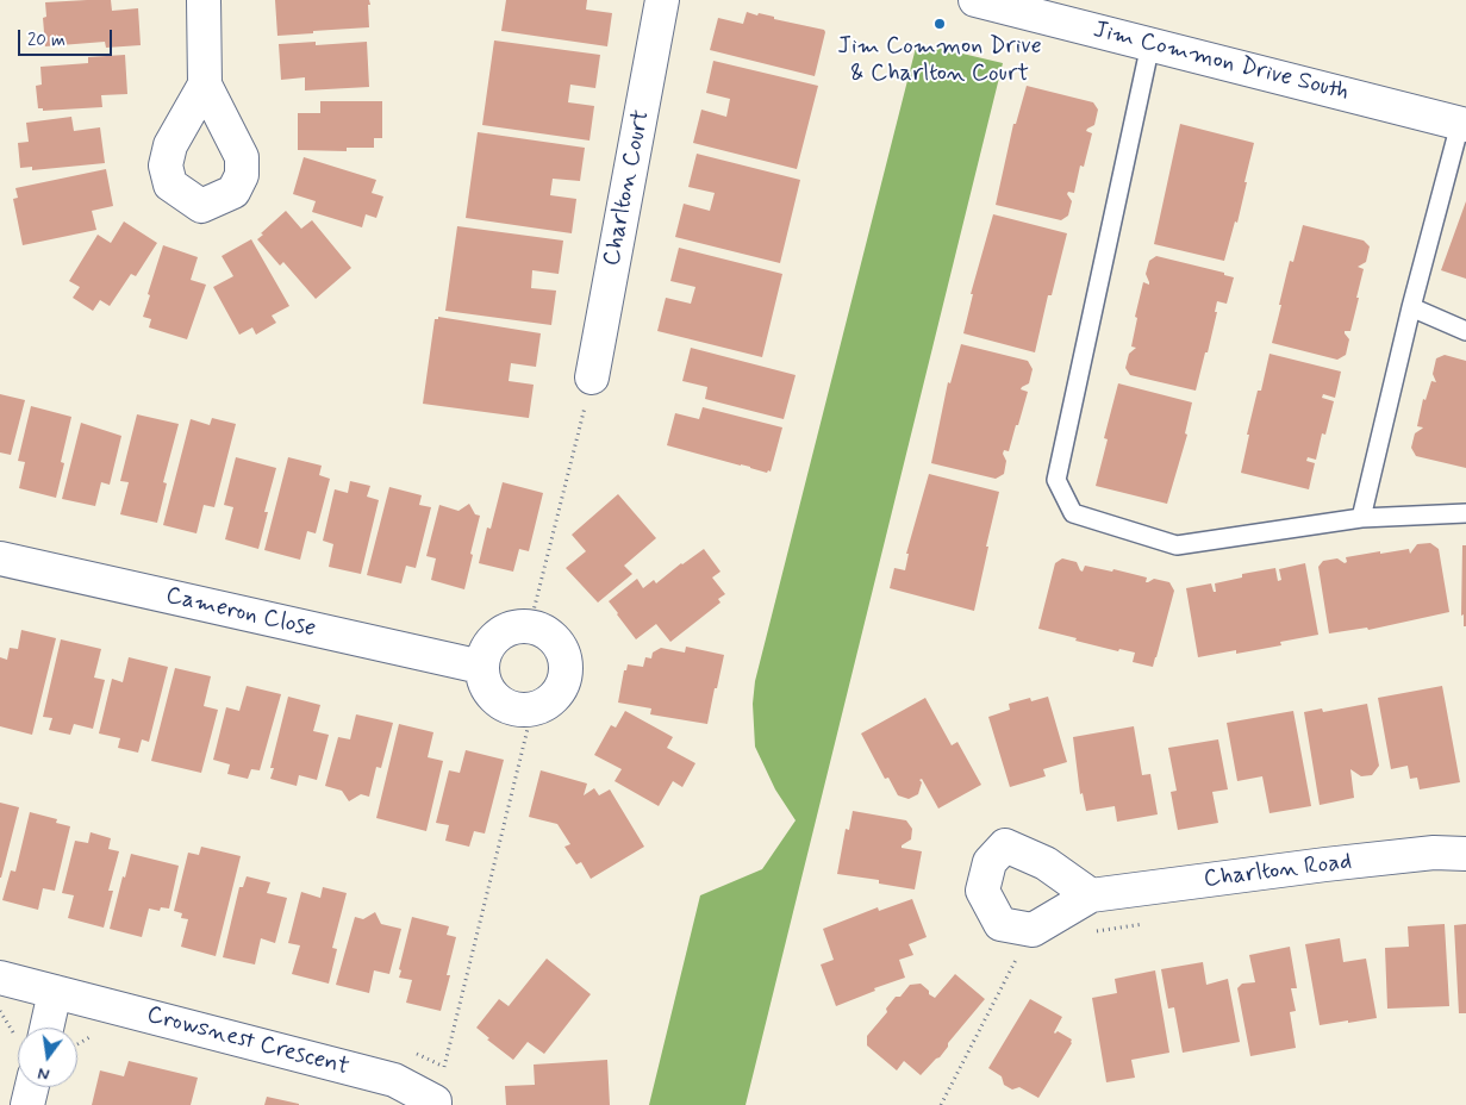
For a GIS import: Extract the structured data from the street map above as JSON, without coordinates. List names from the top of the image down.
{
  "streets": {
    "street": [
      "Jim Common Drive South",
      "Charlton Court",
      "Cameron Close",
      "Charlton Road",
      "Crowsnest Crescent"
    ]
  },
  "places": ["Jim Common Drive & Charlton Court"],
  "scale_bar": "20 m",
  "north": "bottom"
}
